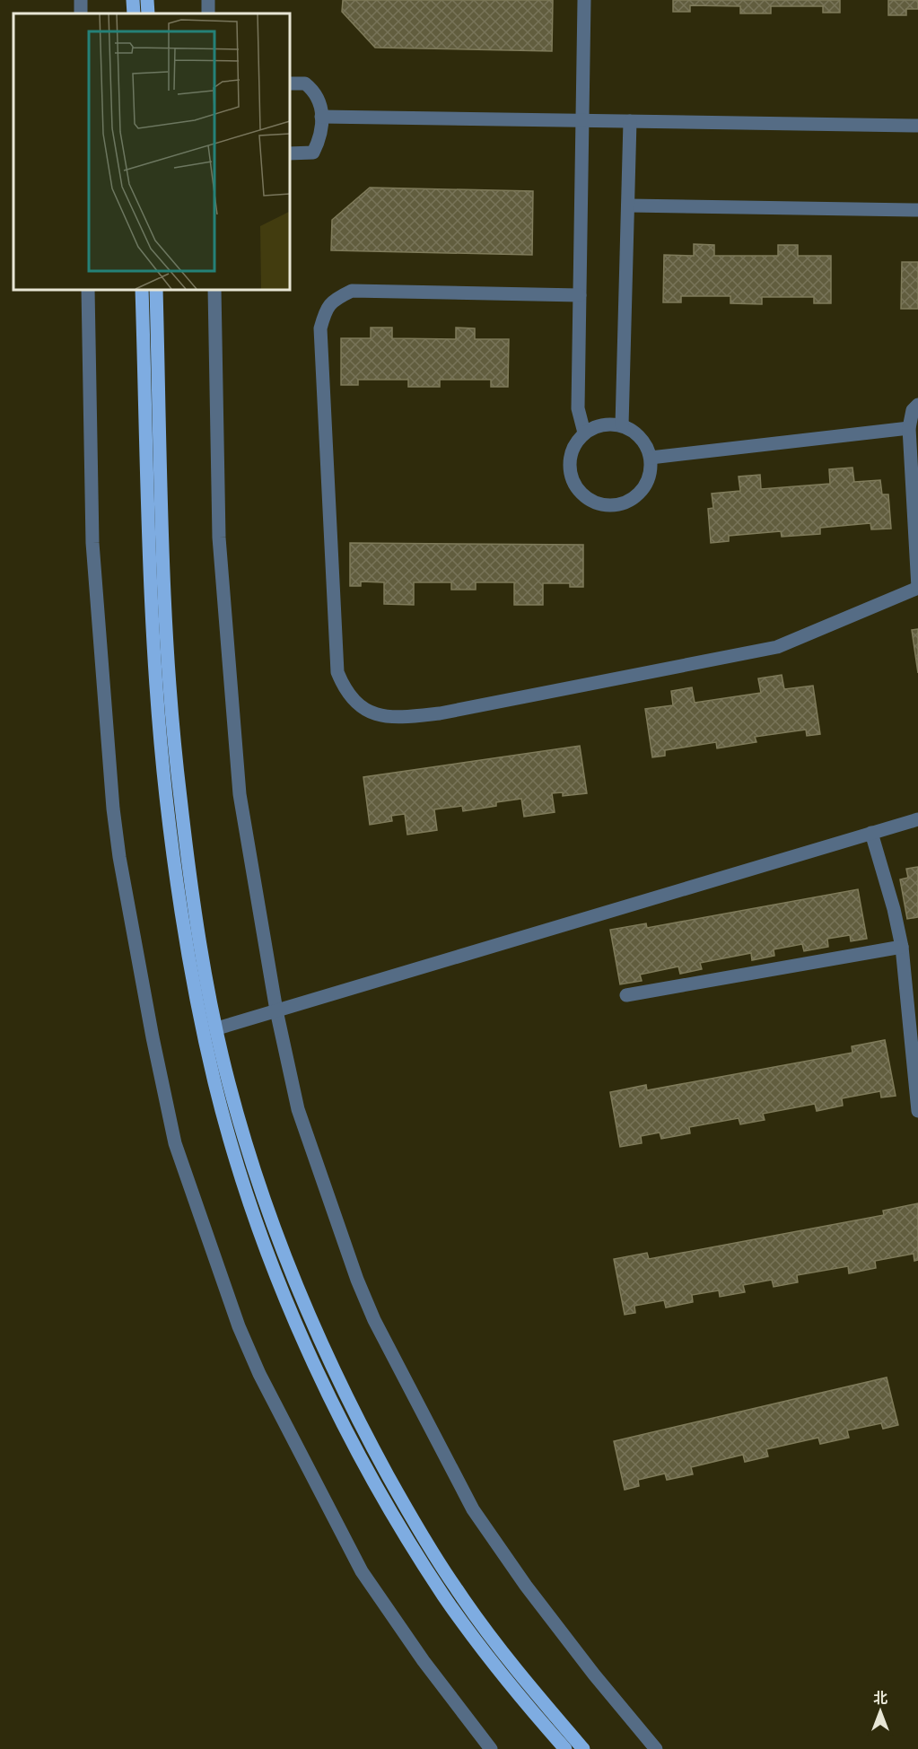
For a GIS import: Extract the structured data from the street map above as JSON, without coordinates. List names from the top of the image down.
{
  "north": "top"
}
